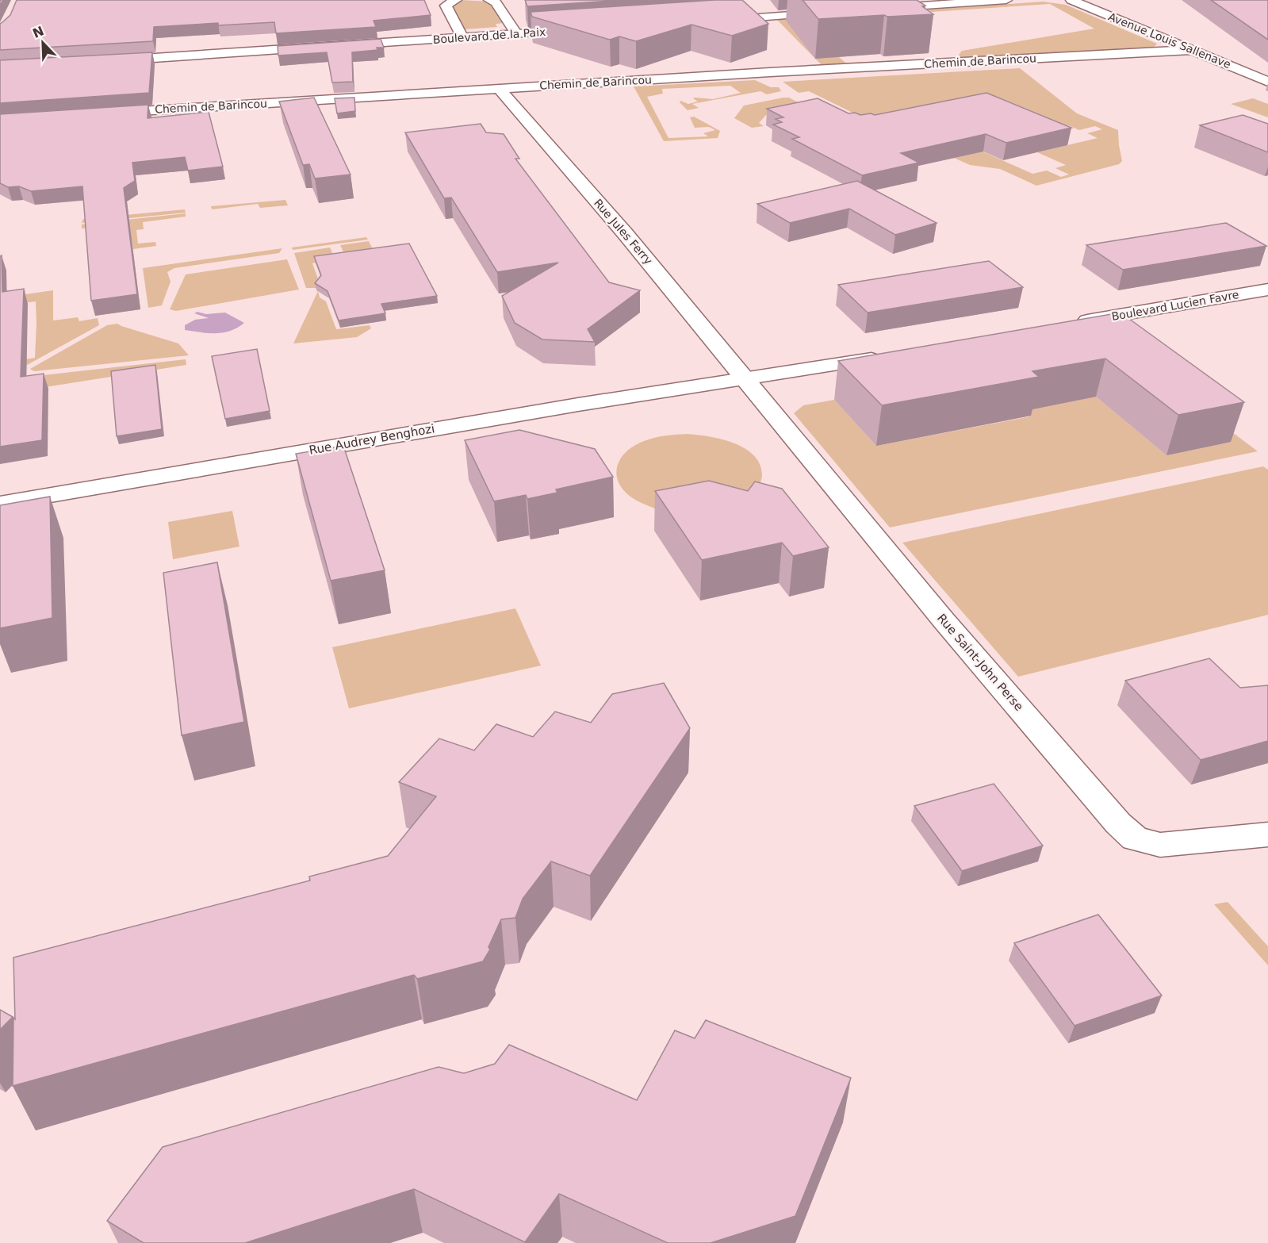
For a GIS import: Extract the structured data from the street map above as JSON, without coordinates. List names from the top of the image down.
{
  "streets": {
    "street": [
      "Boulevard de la Paix",
      "Avenue Louis Sallenave",
      "Chemin de Barincou",
      "Rue Jules Ferry",
      "Boulevard Lucien Favre",
      "Rue Audrey Benghozi",
      "Rue Saint-John Perse"
    ]
  },
  "crossings": [
    ["Avenue Louis Sallenave", "Chemin de Barincou"],
    ["Chemin de Barincou", "Rue Jules Ferry"],
    ["Rue Jules Ferry", "Rue Audrey Benghozi"],
    ["Rue Jules Ferry", "Rue Saint-John Perse"],
    ["Rue Audrey Benghozi", "Rue Saint-John Perse"]
  ],
  "north": "top left"
}
